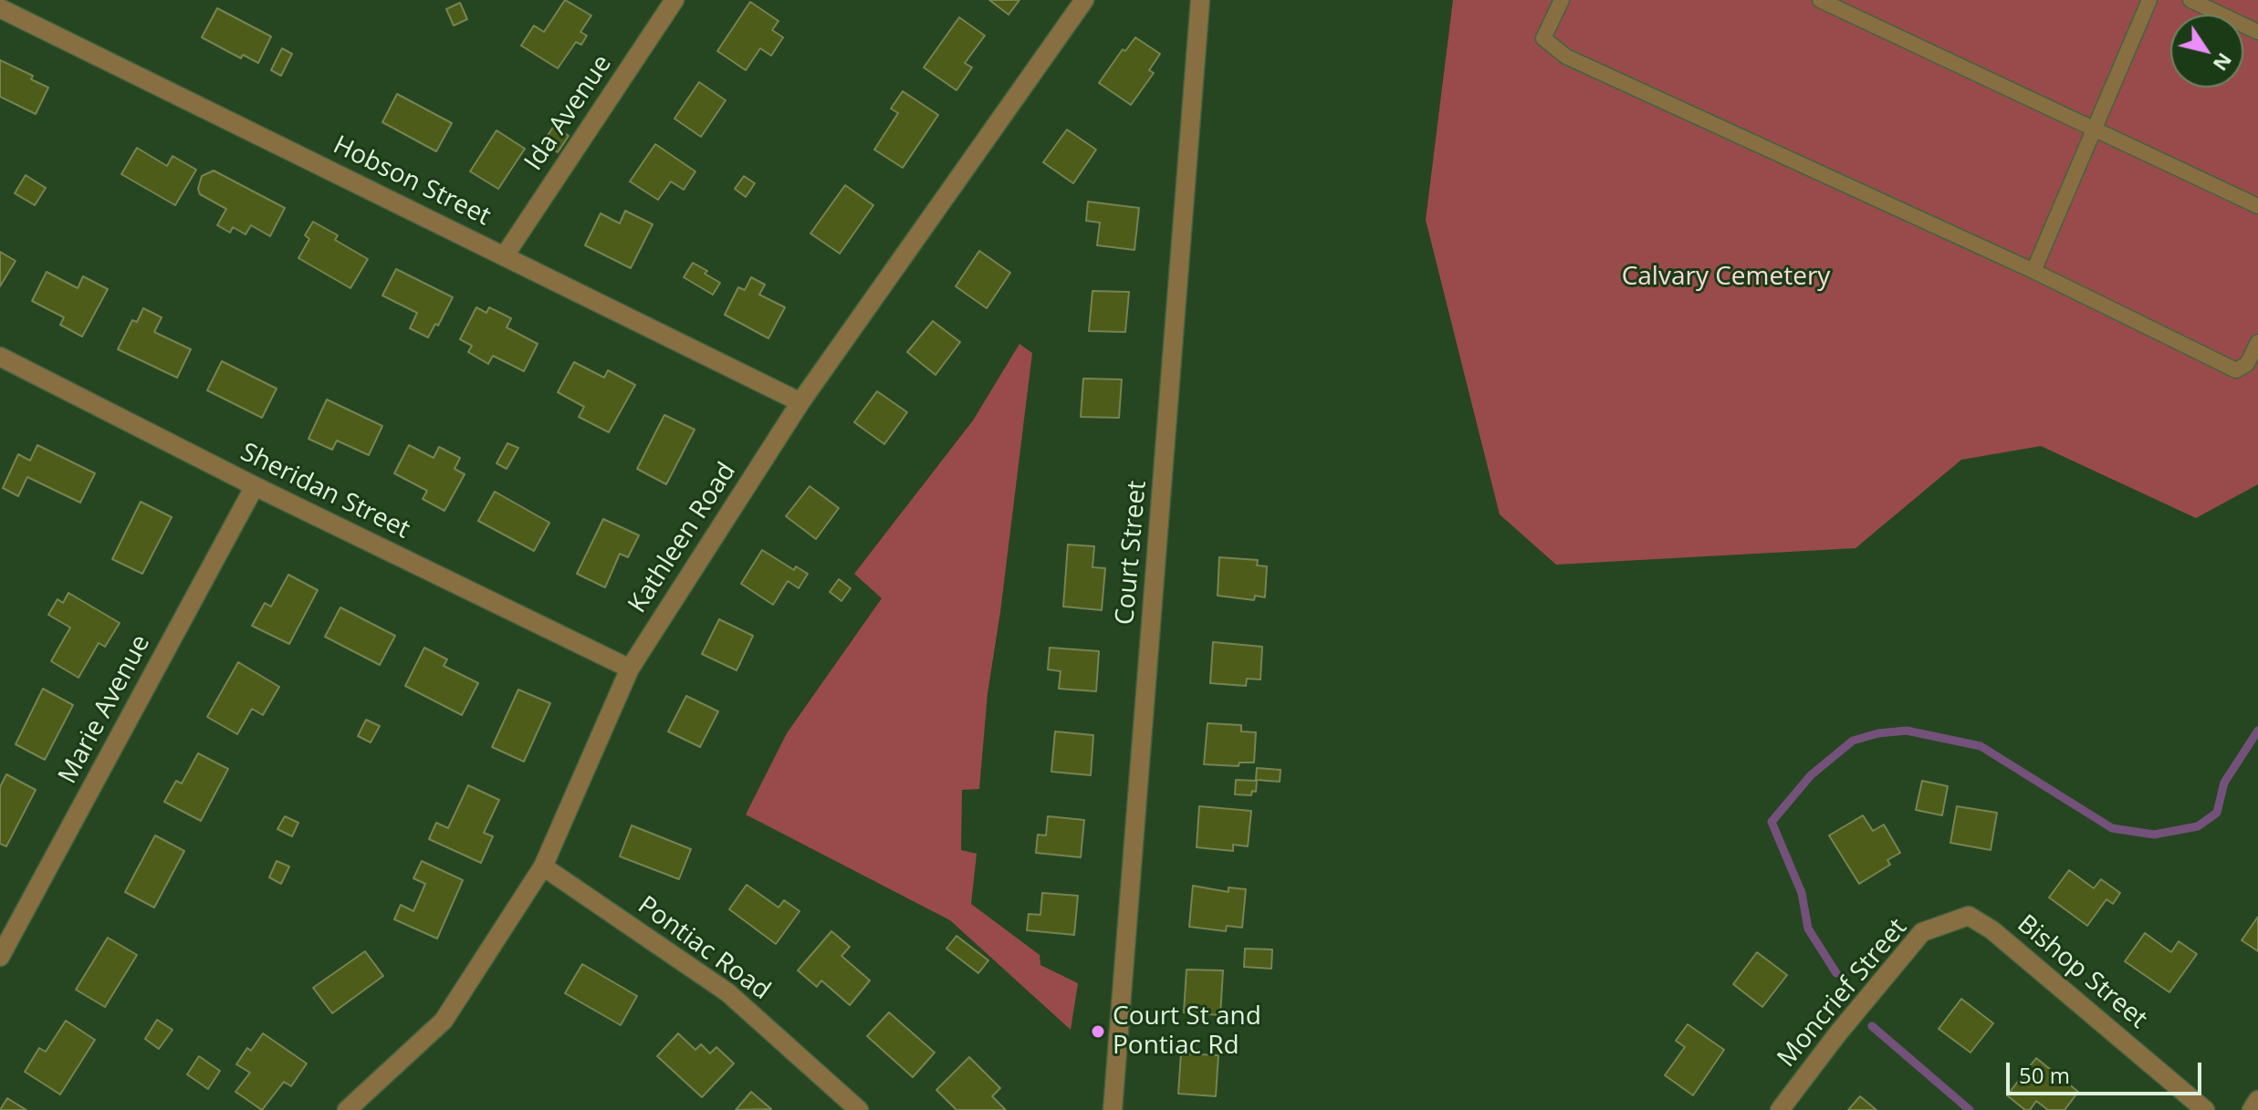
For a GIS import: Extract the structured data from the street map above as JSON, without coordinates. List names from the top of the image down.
{
  "streets": {
    "street": [
      "Ida Avenue",
      "Hobson Street",
      "Sheridan Street",
      "Kathleen Road",
      "Court Street",
      "Marie Avenue",
      "Pontiac Road",
      "Bishop Street",
      "Moncrief Street"
    ]
  },
  "crossings": [
    ["Ida Avenue", "Hobson Street"],
    ["Hobson Street", "Kathleen Road"],
    ["Sheridan Street", "Kathleen Road"],
    ["Sheridan Street", "Marie Avenue"],
    ["Kathleen Road", "Pontiac Road"],
    ["Bishop Street", "Moncrief Street"]
  ],
  "parks": ["Calvary Cemetery"],
  "places": ["Court St and Pontiac Rd"],
  "scale_bar": "50 m",
  "north": "bottom right"
}
